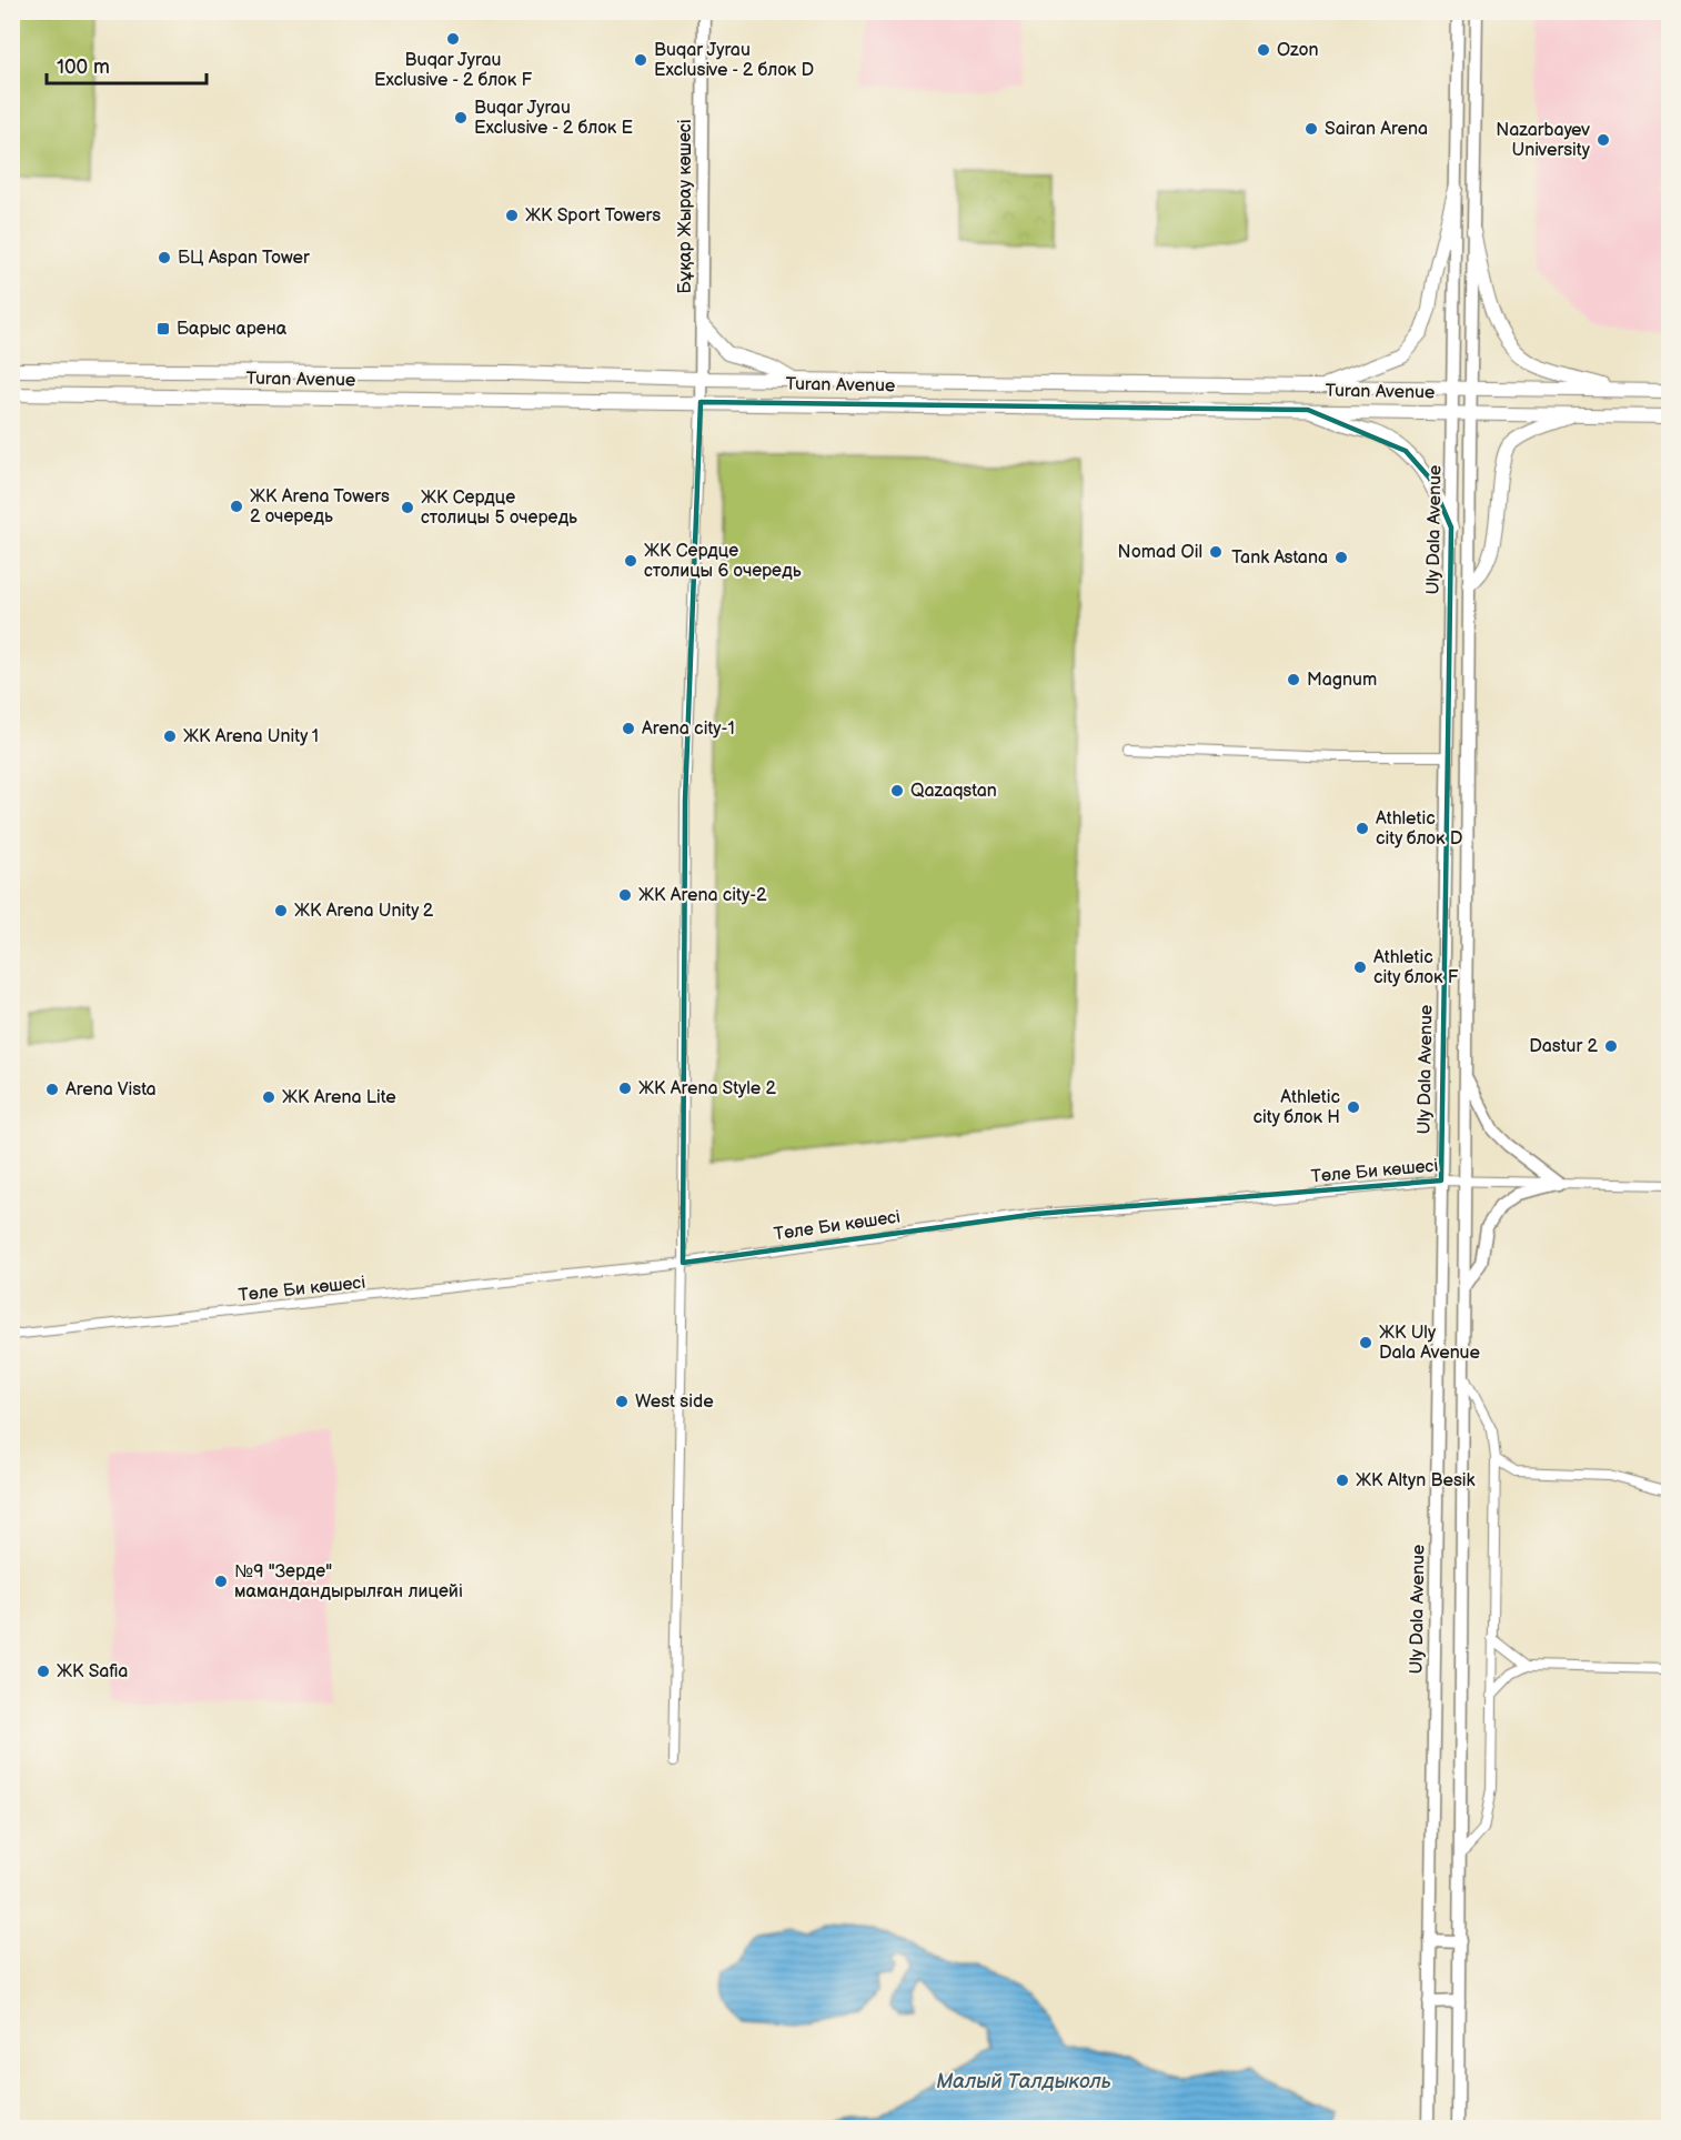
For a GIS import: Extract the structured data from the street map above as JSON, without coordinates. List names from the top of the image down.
{
  "streets": {
    "main road": ["Turan Avenue"],
    "street": ["Бұқар Жырау көшесі", "Uly Dala Avenue", "Төле Би көшесі"]
  },
  "crossings": [
    ["Бұқар Жырау көшесі", "Turan Avenue"],
    ["Turan Avenue", "Uly Dala Avenue"],
    ["Uly Dala Avenue", "Төле Би көшесі"]
  ],
  "water": ["Малый Талдыколь"],
  "places": {
    "other": [
      "Buqar Jyrau Exclusive - 2 блок F",
      "Ozon",
      "Buqar Jyrau Exclusive - 2 блок D",
      "Buqar Jyrau Exclusive - 2 блок E",
      "Sairan Arena",
      "Nazarbayev University",
      "ЖК Sport Towers",
      "БЦ Aspan Tower",
      "ЖК Arena Towers 2 очередь",
      "ЖК Сердце столицы 5 очередь",
      "Nomad Oil",
      "Tank Astana",
      "ЖК Сердце столицы 6 очередь",
      "Magnum",
      "Arena city-1",
      "ЖК Arena Unity 1",
      "Qazaqstan",
      "Athletic city блок D",
      "ЖК Arena city-2",
      "ЖК Arena Unity 2",
      "Athletic city блок F",
      "Dastur 2",
      "ЖК Arena Style 2",
      "Arena Vista",
      "ЖК Arena Lite",
      "Athletic city блок H",
      "ЖК Uly Dala Avenue",
      "West side",
      "ЖК Altyn Besik",
      "№9 \"Зерде\" мамандандырылған лицейі",
      "ЖК Safia"
    ],
    "transit": ["Барыс арена"]
  },
  "scale_bar": "100 m"
}
